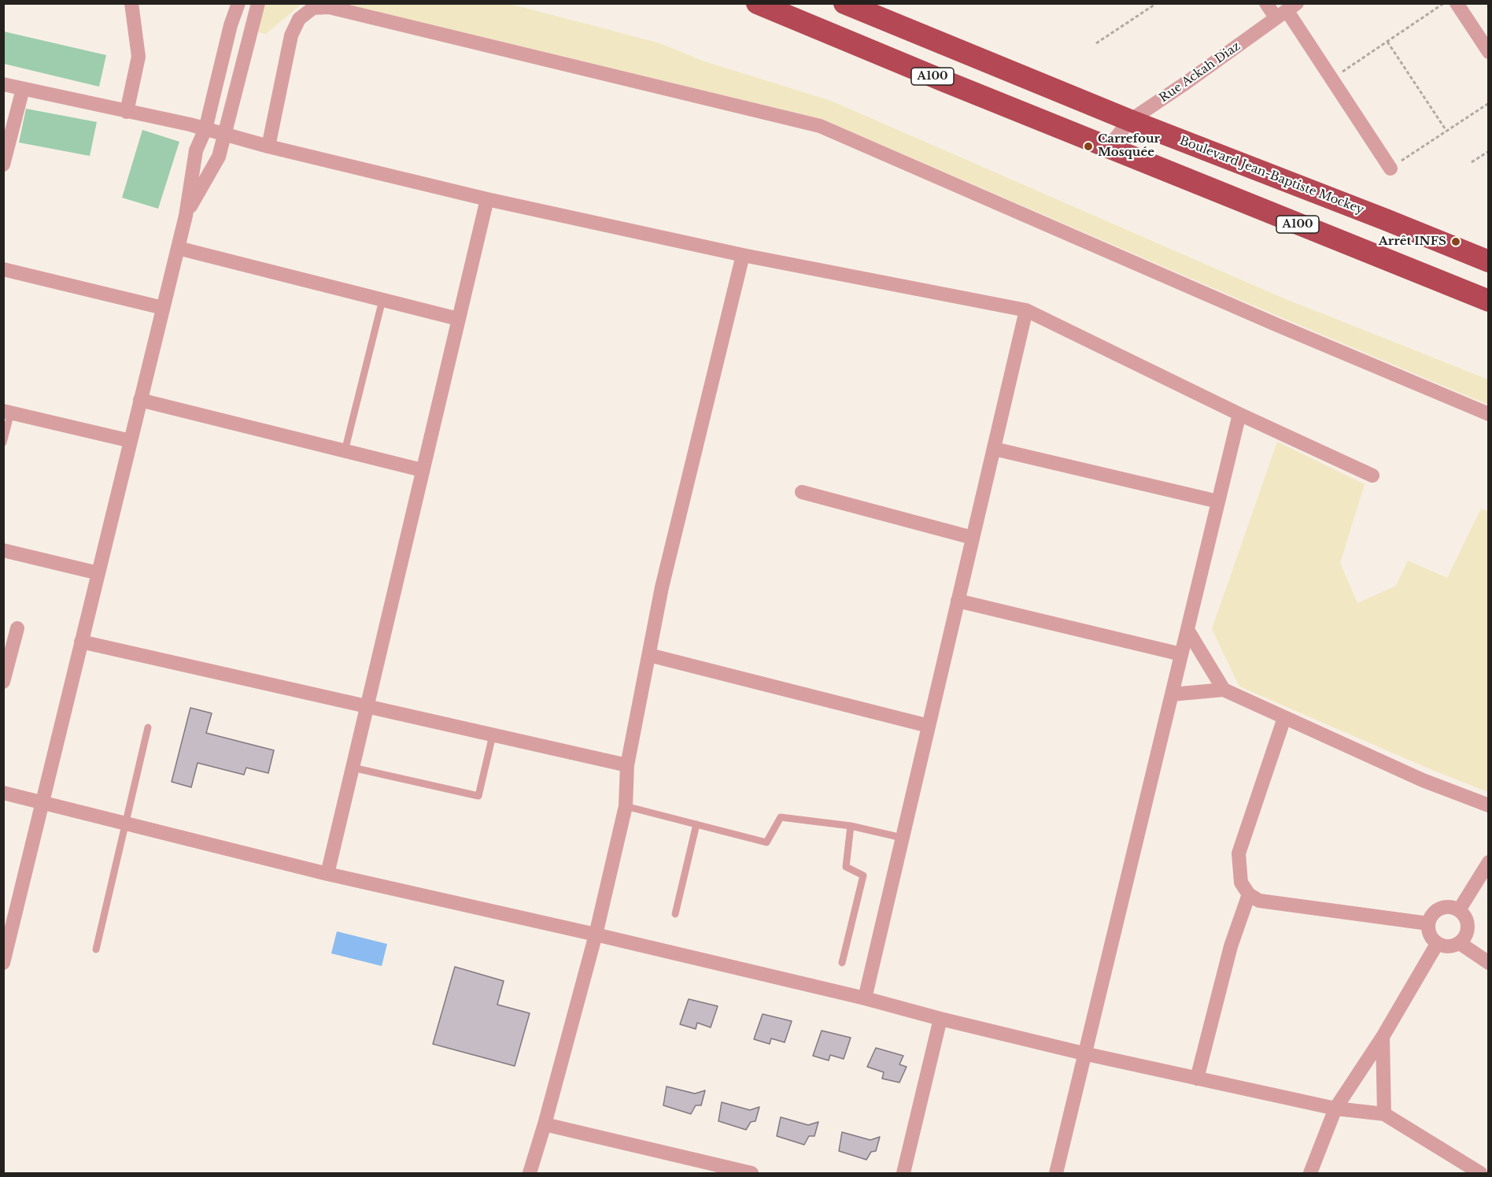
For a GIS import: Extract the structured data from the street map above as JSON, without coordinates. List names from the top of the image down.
{
  "streets": {
    "highway": ["A100", "Boulevard Jean-Baptiste Mockey"],
    "street": ["Rue Ackah Diaz"]
  },
  "crossings": [
    ["Rue Ackah Diaz", "A100"],
    ["Rue Ackah Diaz", "Boulevard Jean-Baptiste Mockey"]
  ],
  "places": ["Carrefour Mosquée", "Arrêt INFS"]
}
